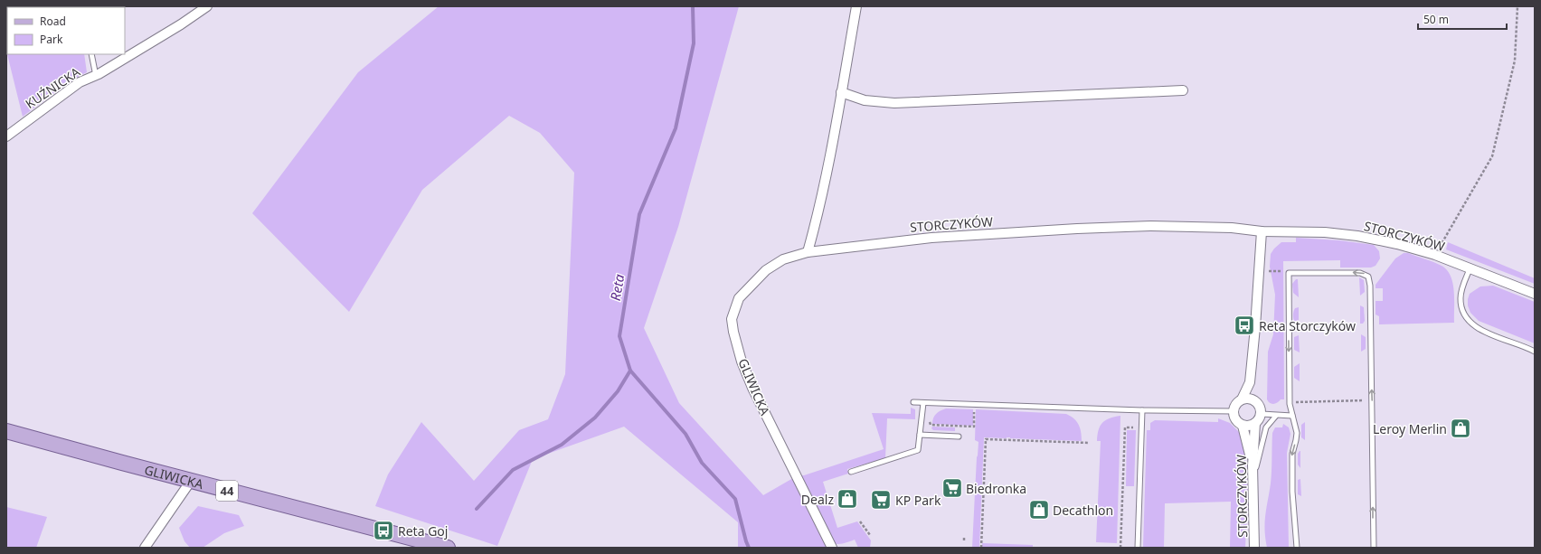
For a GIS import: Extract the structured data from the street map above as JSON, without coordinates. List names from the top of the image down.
{
  "streets": {
    "main road": ["GLIWICKA", "44"],
    "street": ["KUŹNICKA", "STORCZYKÓW"]
  },
  "crossings": [
    ["STORCZYKÓW", "GLIWICKA"]
  ],
  "water": ["Reta"],
  "places": {
    "bus stop": ["Reta Storczyków", "Reta Goj"],
    "shop": ["Leroy Merlin", "Dealz", "Decathlon"],
    "supermarket": ["Biedronka", "KP Park"]
  },
  "legend": ["Road", "Park"],
  "scale_bar": "50 m"
}
